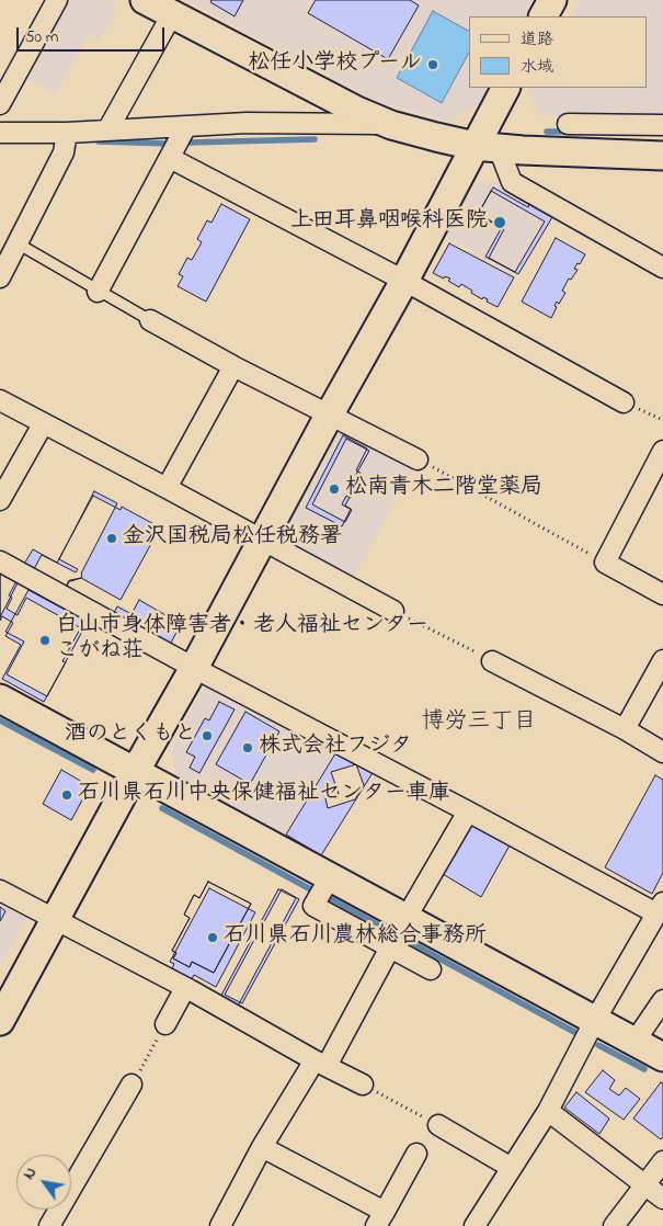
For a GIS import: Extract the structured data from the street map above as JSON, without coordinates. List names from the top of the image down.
{
  "districts": ["博労三丁目"],
  "places": [
    "松任小学校プール",
    "上田耳鼻咽喉科医院",
    "松南青木二階堂薬局",
    "金沢国税局松任税務署",
    "白山市身体障害者・老人福祉センター こがね荘",
    "酒のとくもと",
    "株式会社フジタ",
    "石川県石川中央保健福祉センター車庫",
    "石川県石川農林総合事務所"
  ],
  "legend": ["道路", "水域"],
  "scale_bar": "50 m",
  "north": "top left"
}
